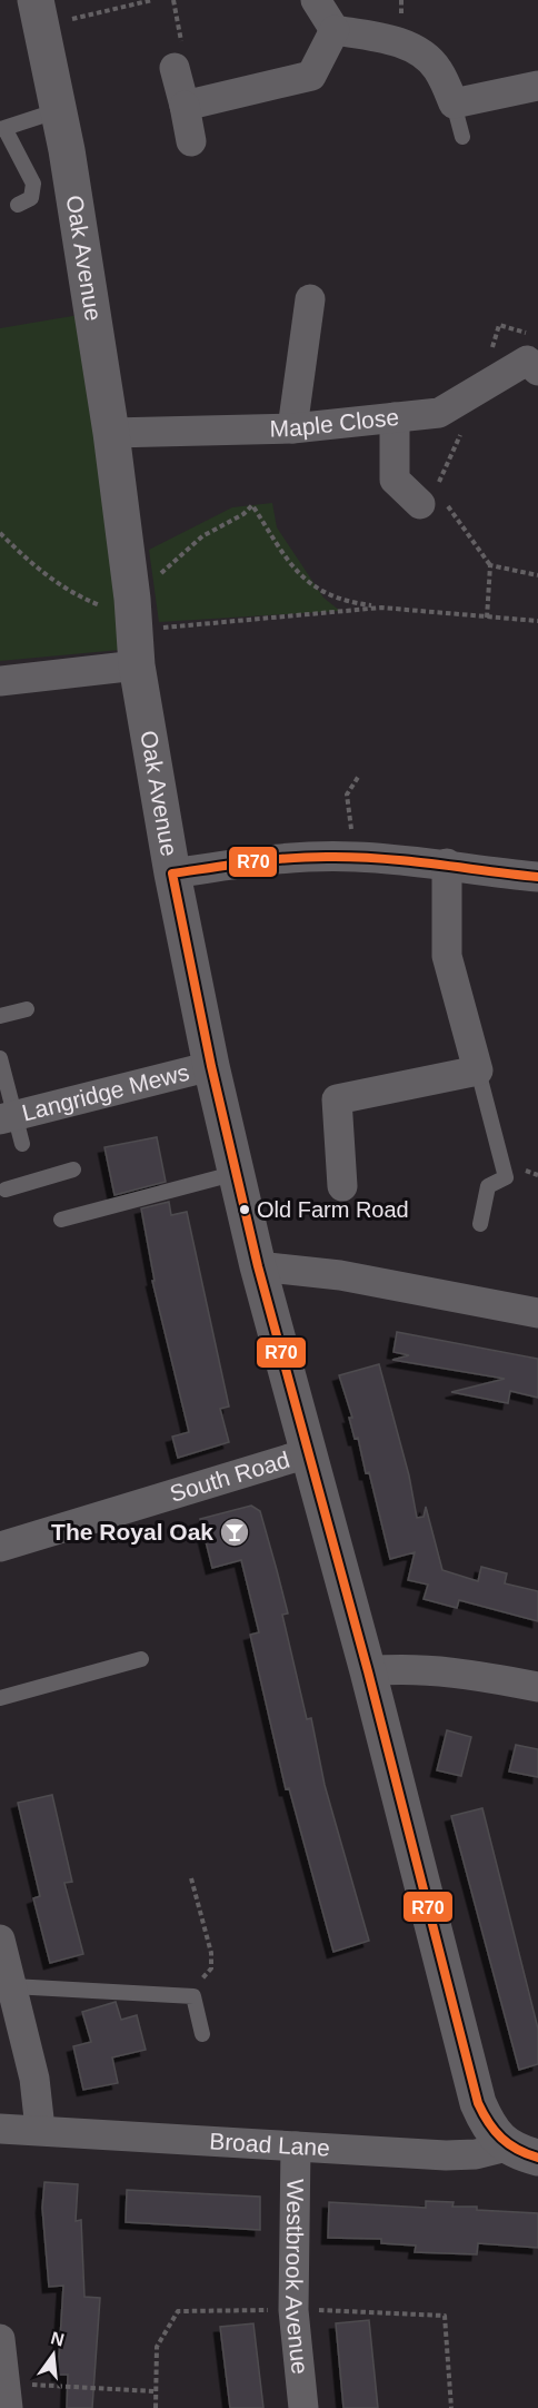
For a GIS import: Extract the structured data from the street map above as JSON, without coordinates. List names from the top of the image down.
{
  "streets": {
    "street": [
      "Oak Avenue",
      "Maple Close",
      "Langridge Mews",
      "South Road",
      "Broad Lane",
      "Westbrook Avenue"
    ]
  },
  "crossings": [
    ["Oak Avenue", "Maple Close"],
    ["Oak Avenue", "Langridge Mews"],
    ["Oak Avenue", "South Road"],
    ["Oak Avenue", "Broad Lane"],
    ["Broad Lane", "Westbrook Avenue"]
  ],
  "places": {
    "other": ["Old Farm Road"],
    "bar": ["The Royal Oak"]
  },
  "lines": ["transit line R70"],
  "north": "top"
}
